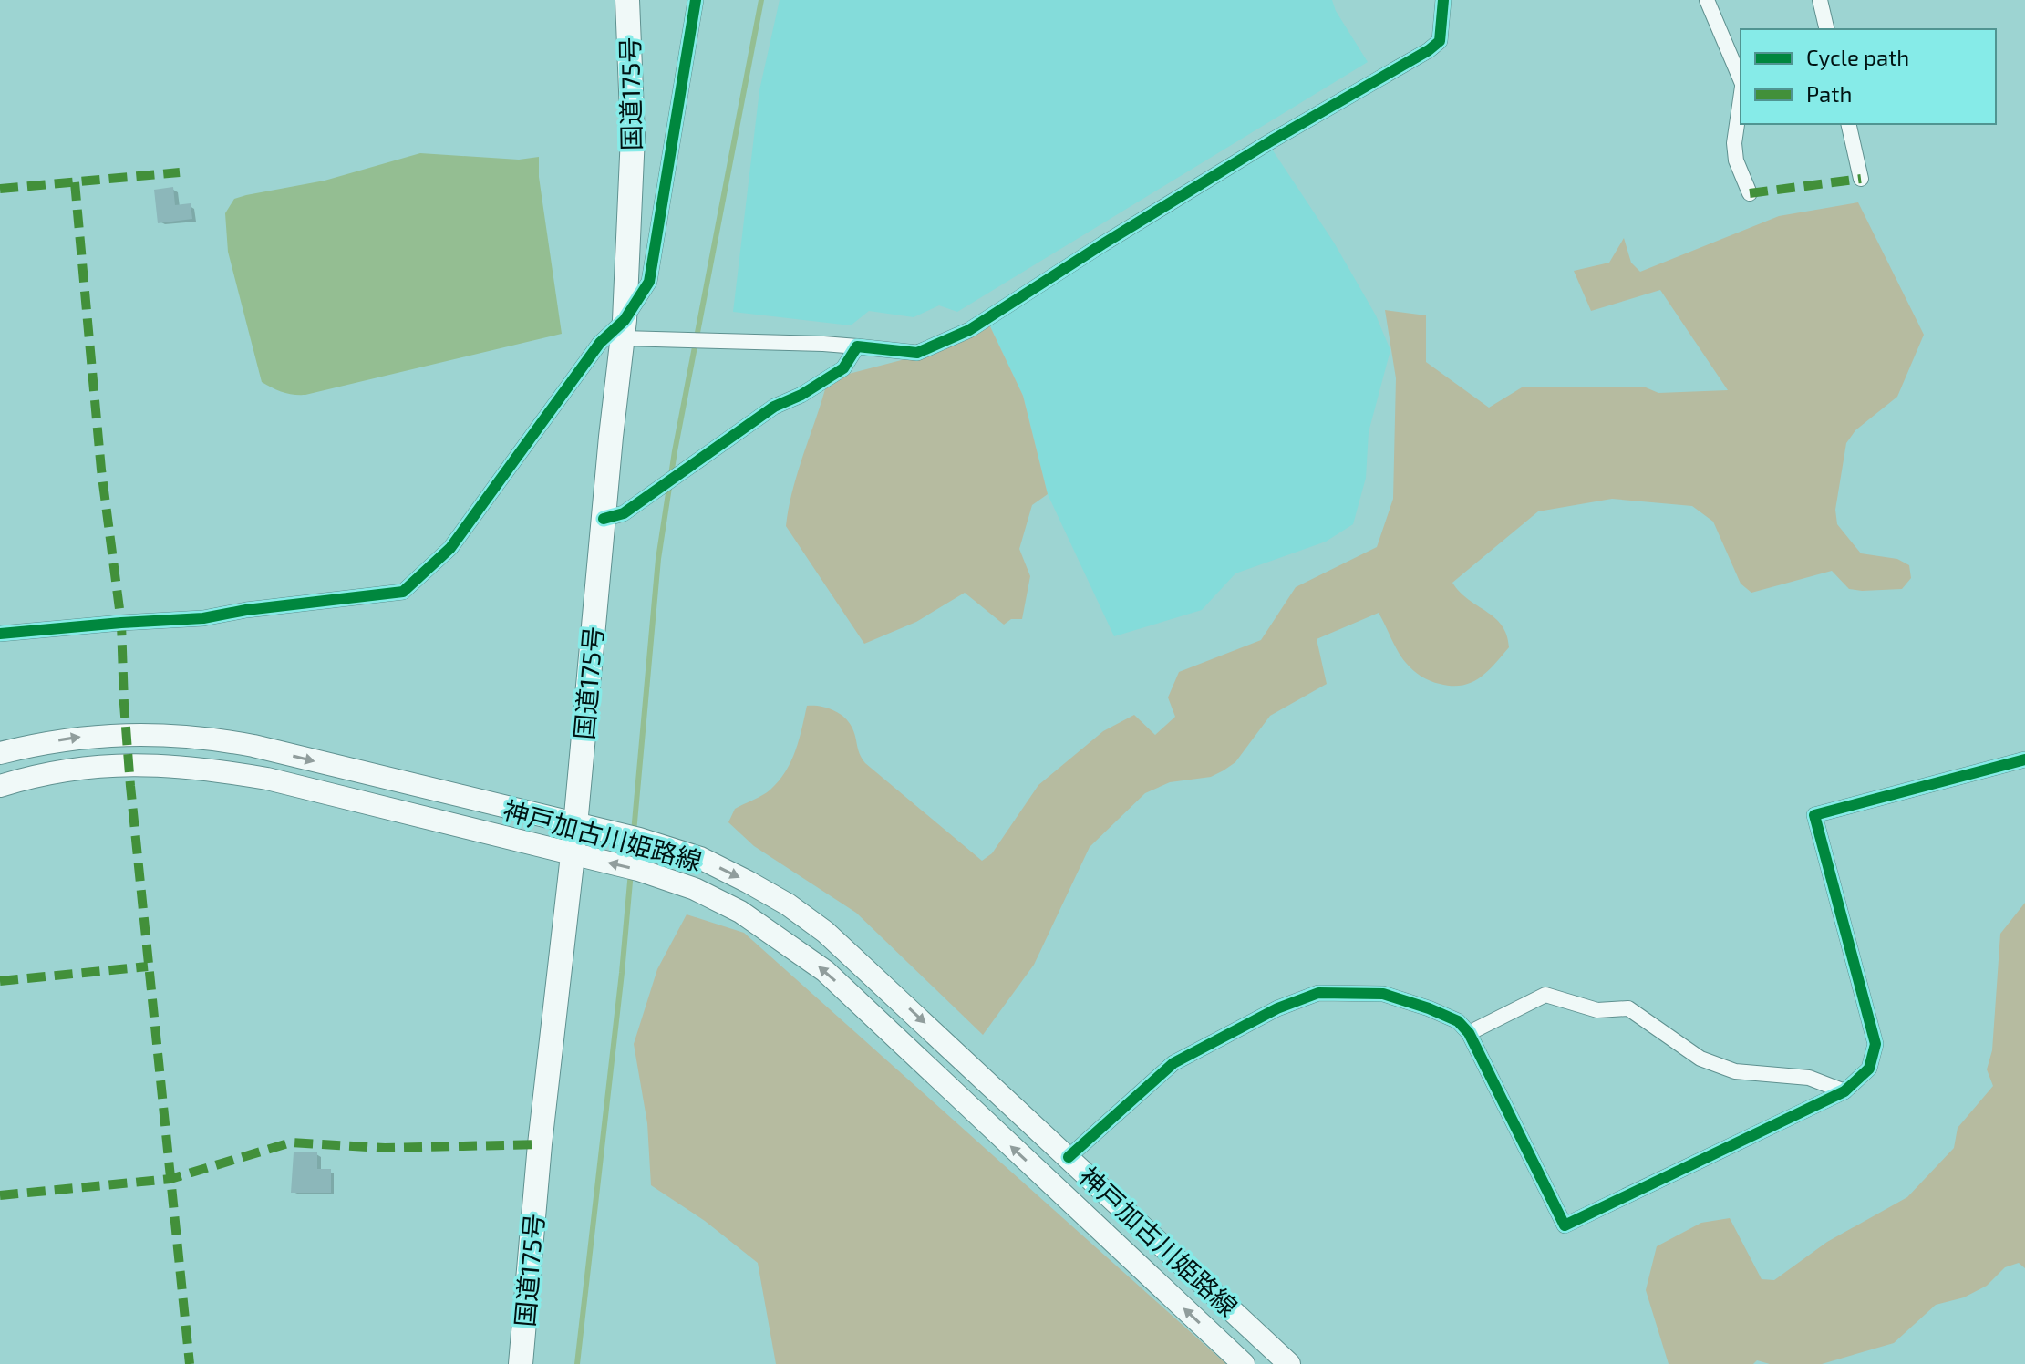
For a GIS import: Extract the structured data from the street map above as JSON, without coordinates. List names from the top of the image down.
{
  "streets": {
    "highway": ["国道175号"],
    "main road": ["神戸加古川姫路線"]
  },
  "crossings": [
    ["国道175号", "神戸加古川姫路線"]
  ],
  "legend": ["Cycle path", "Path"]
}
